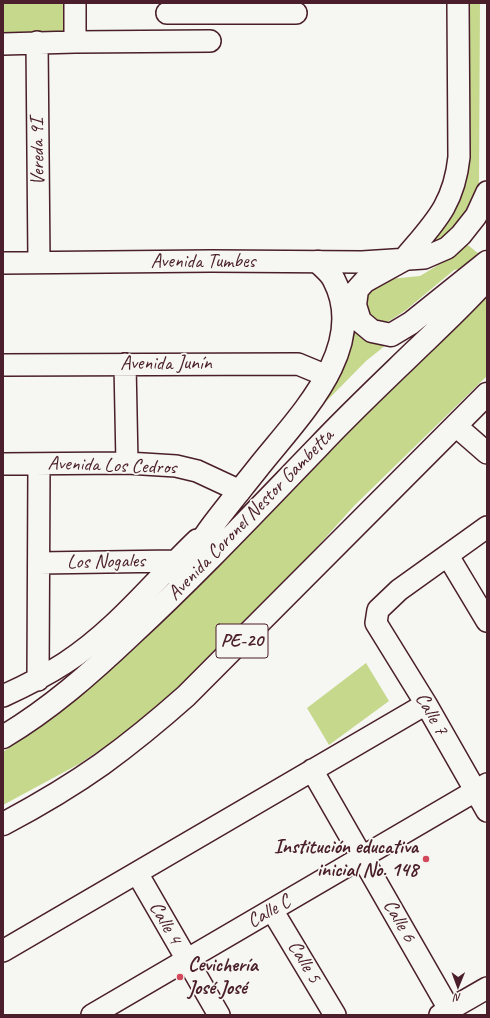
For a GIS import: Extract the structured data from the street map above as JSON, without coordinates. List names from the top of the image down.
{
  "streets": {
    "highway": ["Avenida Coronel Nestor Gambetta", "PE-20"],
    "street": [
      "Vereda 9I",
      "Avenida Tumbes",
      "Avenida Junín",
      "Avenida Los Cedros",
      "Los Nogales",
      "Calle 7",
      "Calle C",
      "Calle 6",
      "Calle 4",
      "Calle 5"
    ]
  },
  "crossings": [
    ["Vereda 9I", "Avenida Tumbes"],
    ["Calle 7", "Calle C"],
    ["Calle C", "Calle 6"],
    ["Calle C", "Calle 4"],
    ["Calle C", "Calle 5"]
  ],
  "places": ["Institución educativa inicial No. 148", "Cevichería José José"],
  "north": "bottom"
}
